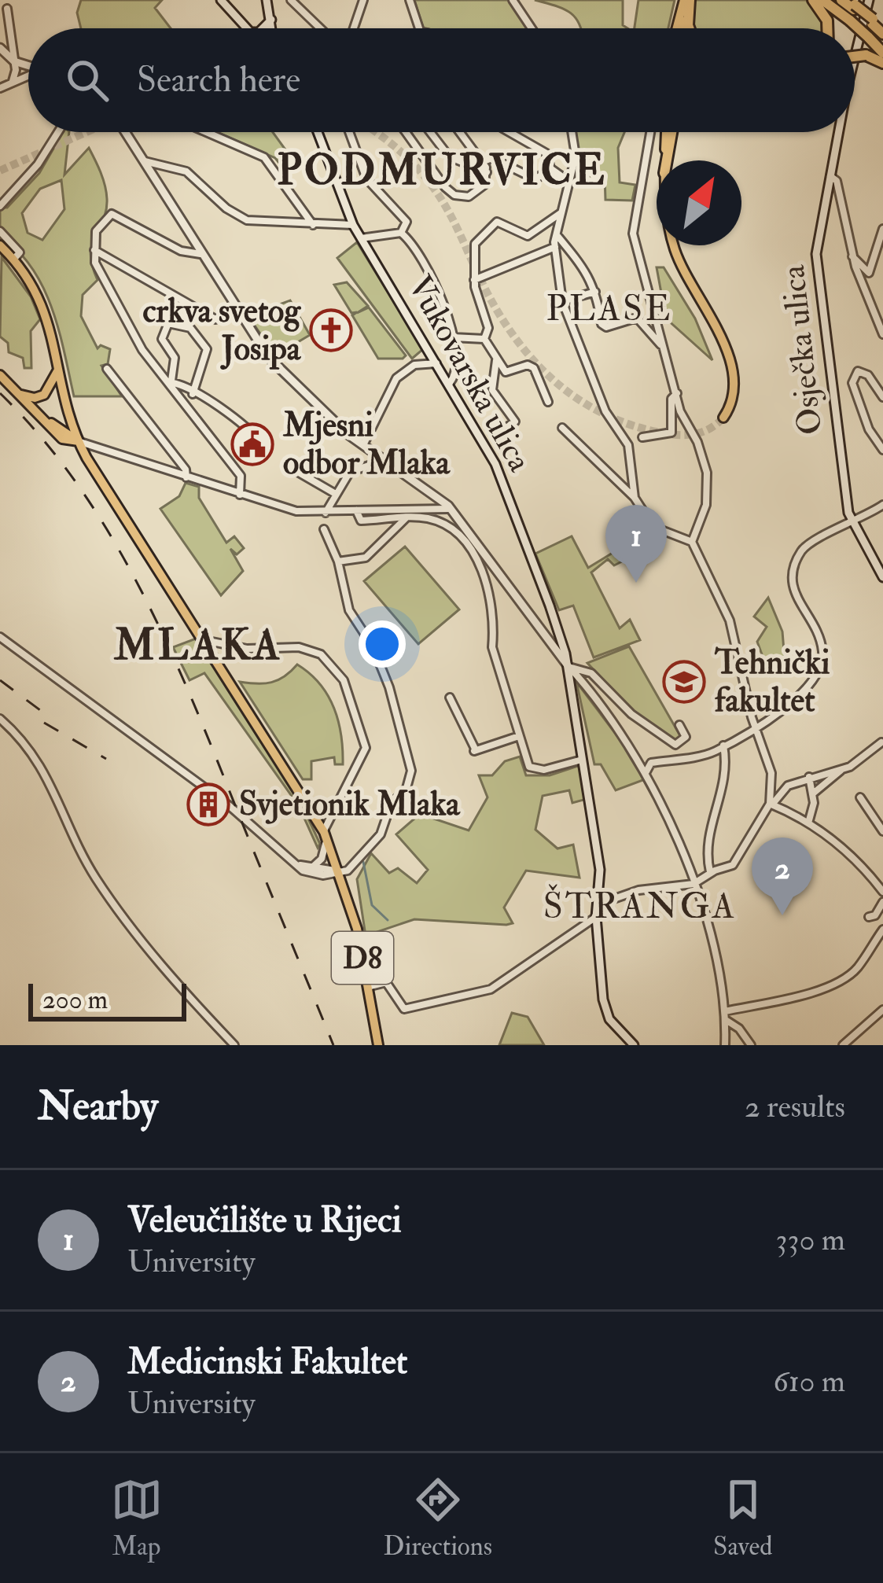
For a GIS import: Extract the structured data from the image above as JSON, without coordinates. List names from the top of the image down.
{
  "streets": {
    "main road": ["Osječka ulica", "Vukovarska ulica", "D8"]
  },
  "districts": [
    "PODMURVICE",
    "PLASE",
    "MLAKA",
    "ŠTRANGA"
  ],
  "places": {
    "church": ["crkva svetog Josipa"],
    "public building": ["Mjesni odbor Mlaka"],
    "school or university": ["Tehnički fakultet"],
    "building": ["Svjetionik Mlaka"]
  },
  "scale_bar": "200 m",
  "north": "top right",
  "page": {
    "search": "Search here",
    "pins": ["1", "2"],
    "scale": "200 m",
    "heading": ["Nearby", "2 results"],
    "list": [
      {
        "mark": "1",
        "name": "Veleučilište u Rijeci",
        "note": "University",
        "value": "330 m"
      },
      {
        "mark": "2",
        "name": "Medicinski Fakultet",
        "note": "University",
        "value": "610 m"
      }
    ],
    "nav": ["Map", "Directions", "Saved"]
  }
}
